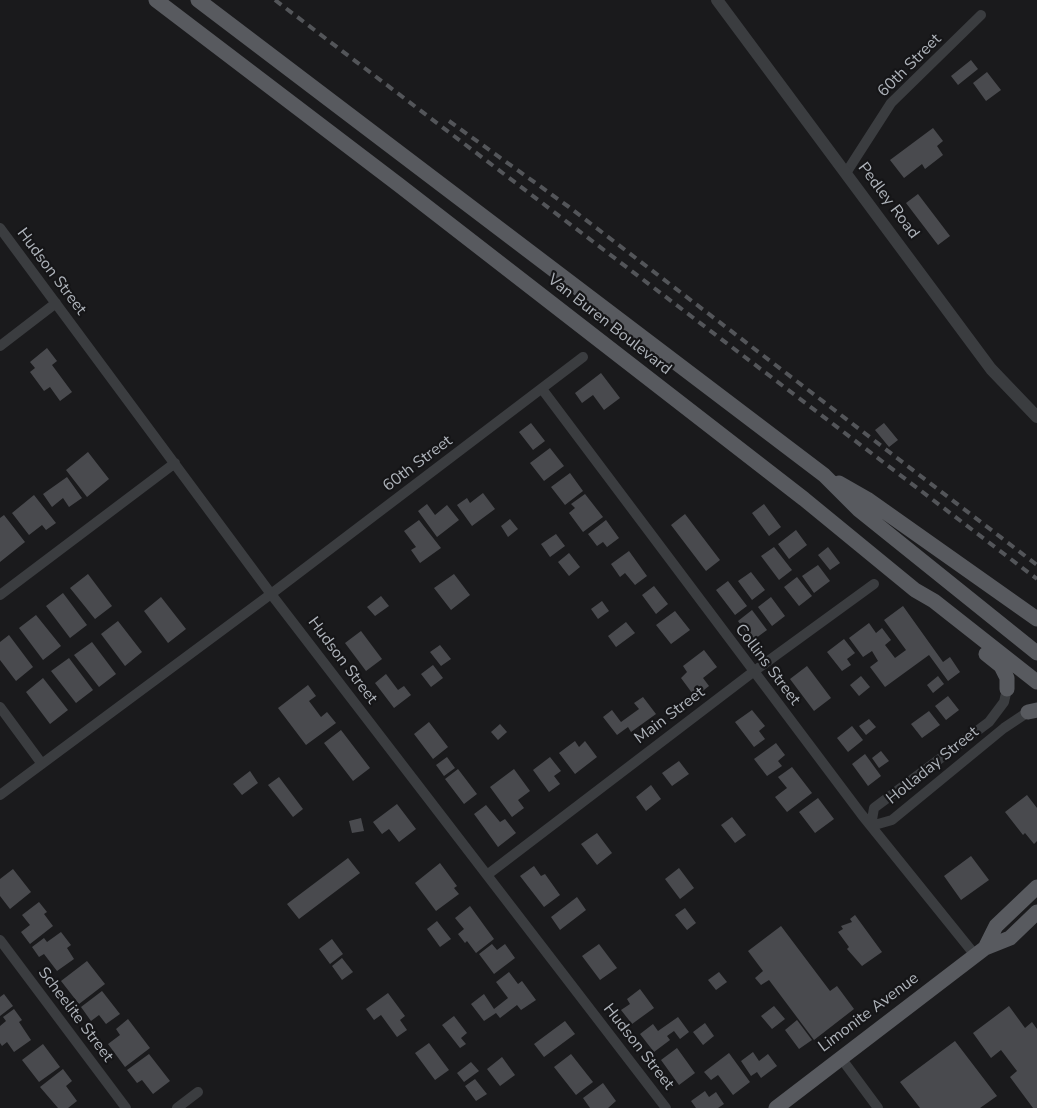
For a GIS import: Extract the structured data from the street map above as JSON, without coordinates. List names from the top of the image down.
{
  "streets": {
    "main road": ["Van Buren Boulevard", "Limonite Avenue"],
    "street": [
      "60th Street",
      "Pedley Road",
      "Hudson Street",
      "Collins Street",
      "Main Street",
      "Holladay Street",
      "Scheelite Street"
    ]
  },
  "crossings": [
    ["60th Street", "Pedley Road"],
    ["60th Street", "Hudson Street"],
    ["60th Street", "Collins Street"],
    ["Hudson Street", "Main Street"],
    ["Collins Street", "Main Street"],
    ["Collins Street", "Holladay Street"],
    ["Collins Street", "Limonite Avenue"]
  ]
}
